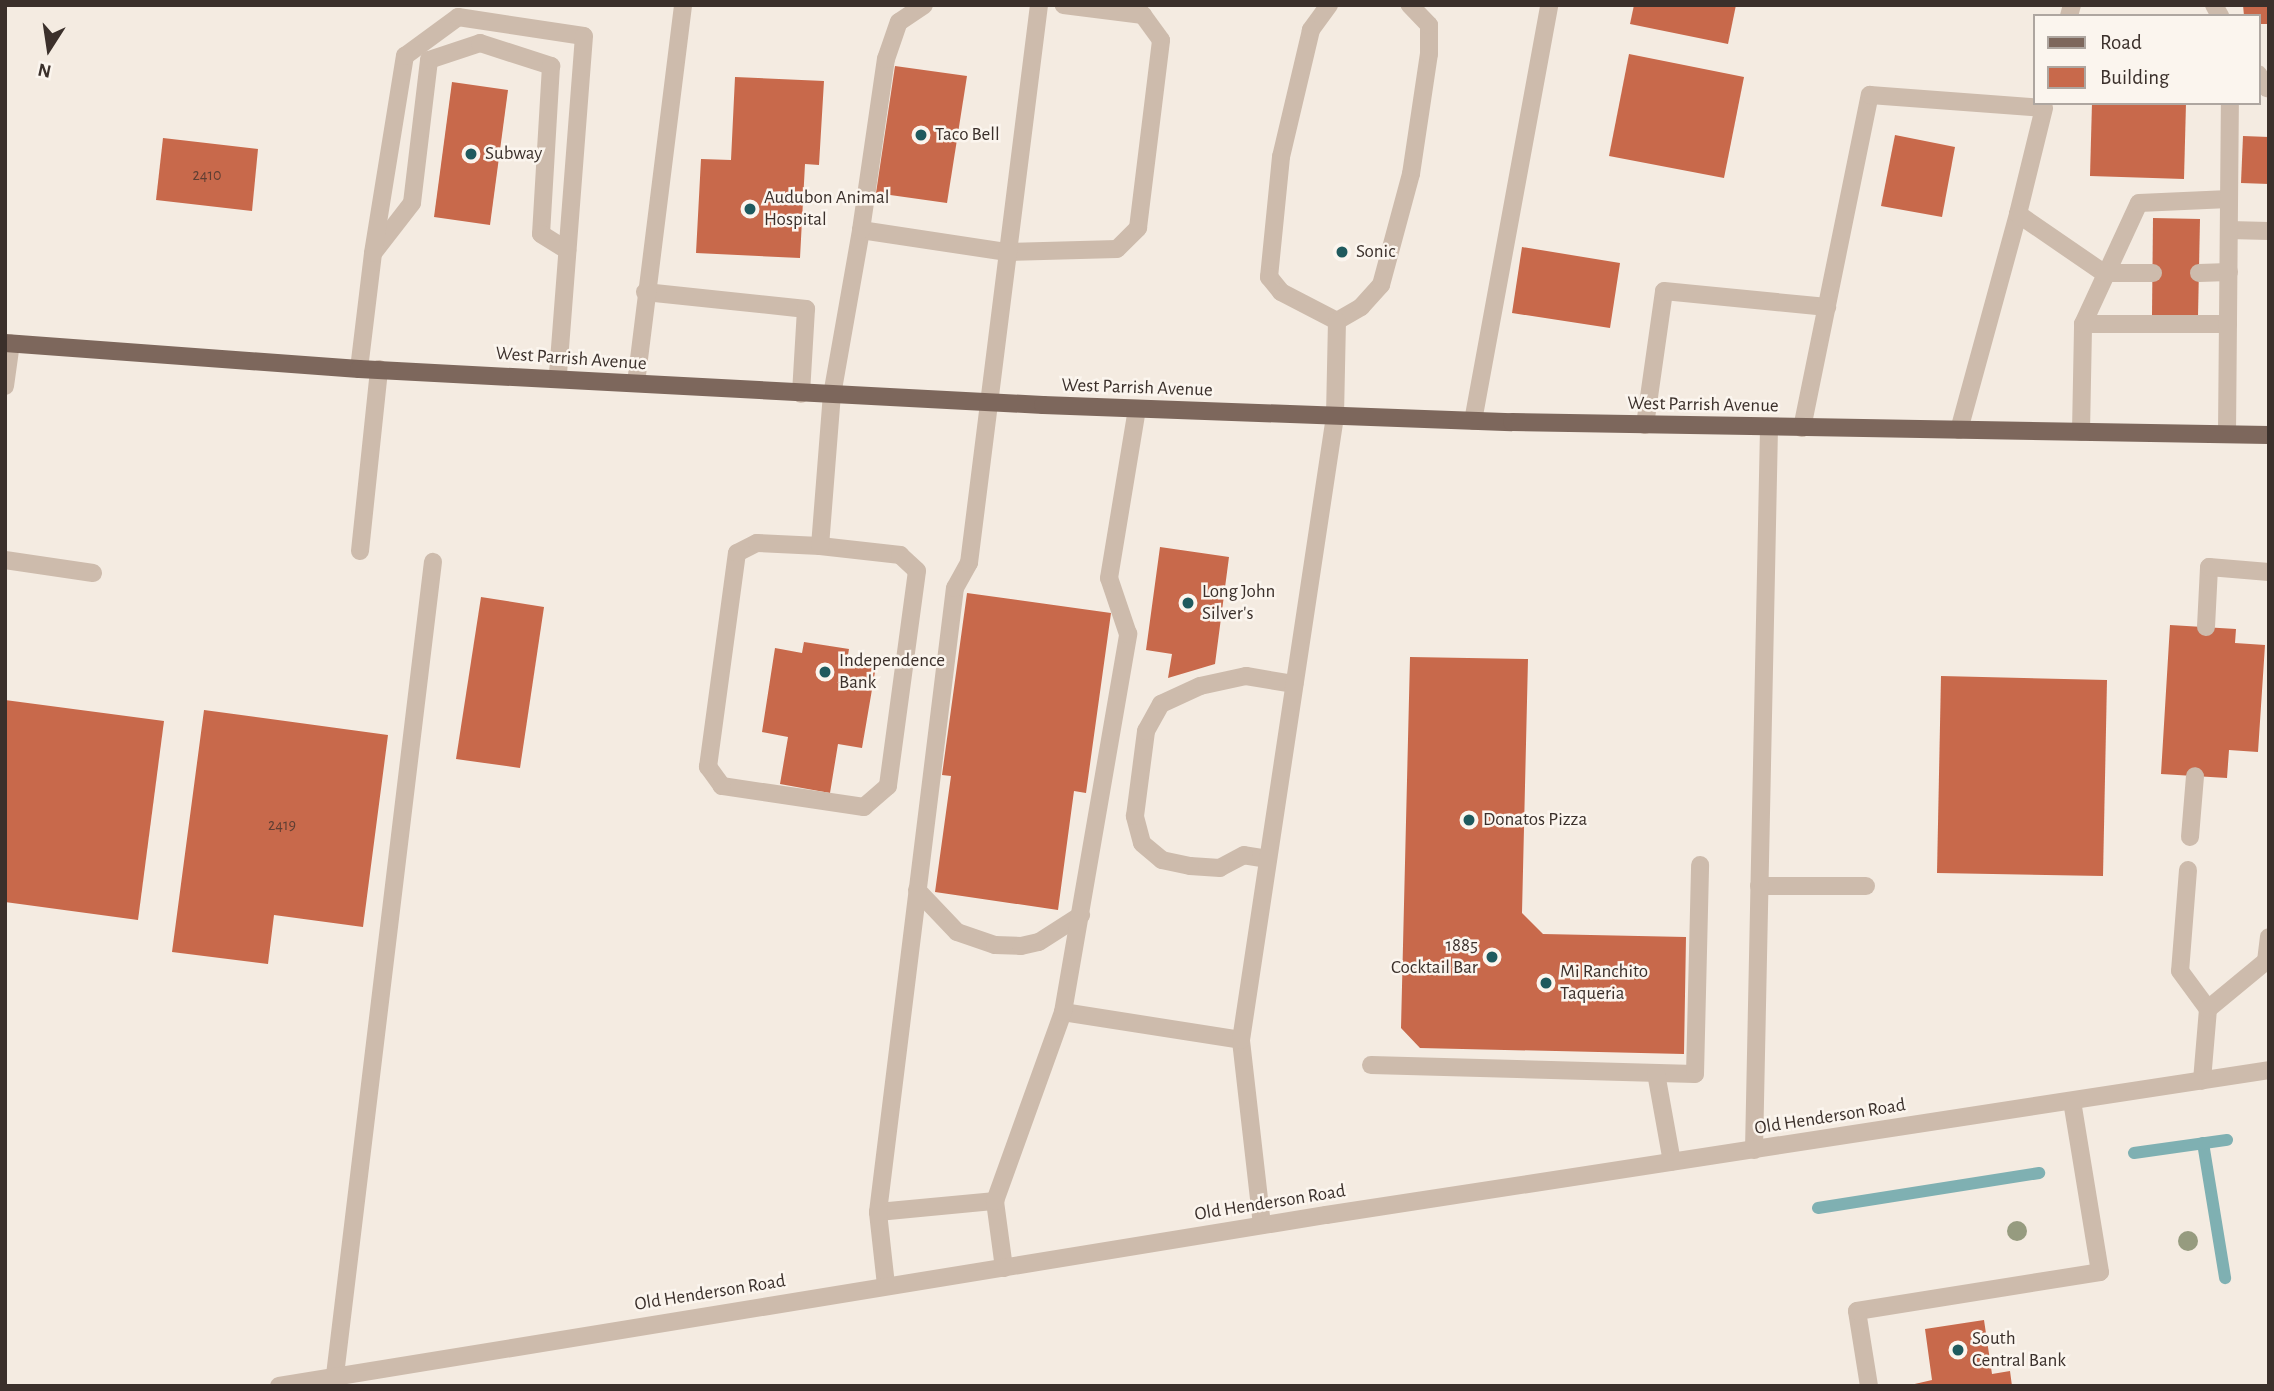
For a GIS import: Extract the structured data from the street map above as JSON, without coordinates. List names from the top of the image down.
{
  "streets": {
    "main road": ["West Parrish Avenue"],
    "street": ["Old Henderson Road"]
  },
  "places": [
    "Taco Bell",
    "Subway",
    "Audubon Animal Hospital",
    "Sonic",
    "Long John Silver's",
    "Independence Bank",
    "Donatos Pizza",
    "1885 Cocktail Bar",
    "Mi Ranchito Taqueria",
    "South Central Bank"
  ],
  "house_numbers": ["2410", "2419"],
  "legend": ["Road", "Building"],
  "north": "bottom"
}
